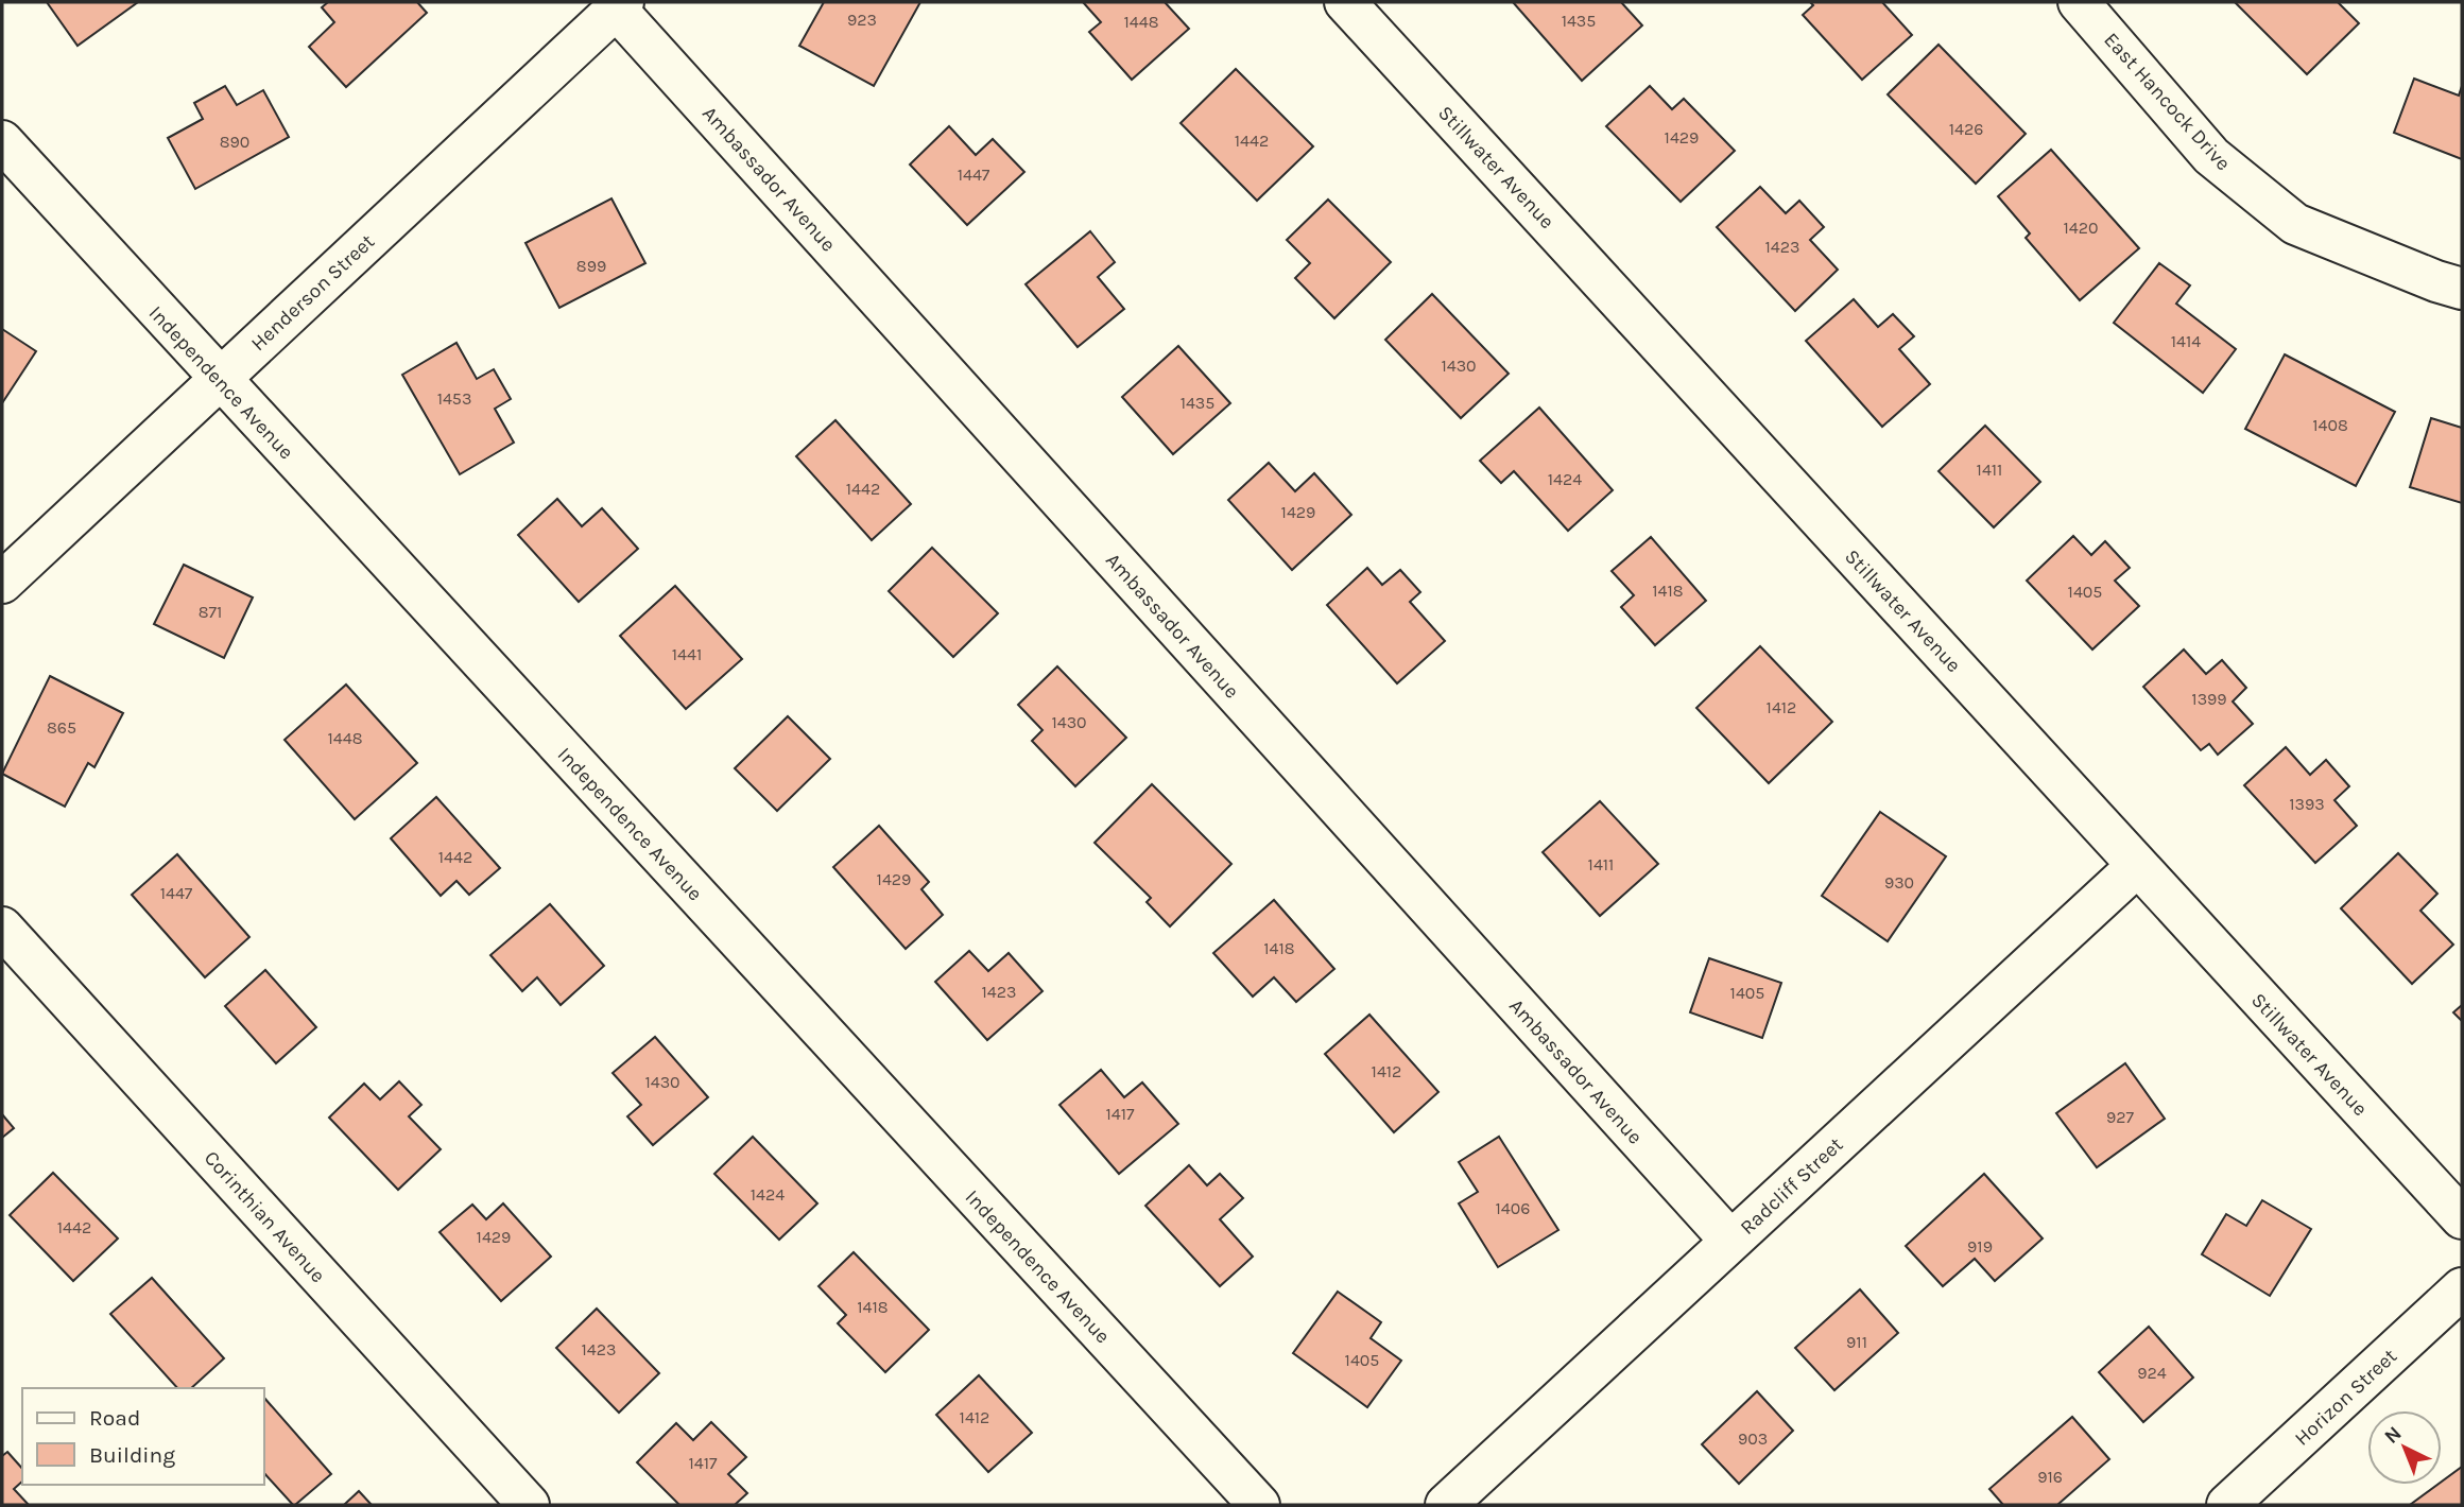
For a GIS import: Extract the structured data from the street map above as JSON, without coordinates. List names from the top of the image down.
{
  "streets": {
    "street": [
      "East Hancock Drive",
      "Stillwater Avenue",
      "Ambassador Avenue",
      "Henderson Street",
      "Independence Avenue",
      "Radcliff Street",
      "Corinthian Avenue",
      "Horizon Street"
    ]
  },
  "crossings": [
    ["Stillwater Avenue", "Radcliff Street"],
    ["Ambassador Avenue", "Henderson Street"],
    ["Ambassador Avenue", "Radcliff Street"],
    ["Henderson Street", "Independence Avenue"]
  ],
  "house_numbers": [
    "923",
    "1435",
    "1448",
    "1426",
    "1429",
    "1442",
    "890",
    "1447",
    "1420",
    "1423",
    "899",
    "1414",
    "1430",
    "1453",
    "1435",
    "1408",
    "1411",
    "1424",
    "1442",
    "1429",
    "1418",
    "1405",
    "871",
    "1441",
    "1399",
    "1412",
    "1430",
    "865",
    "1448",
    "1393",
    "1442",
    "1411",
    "1429",
    "930",
    "1447",
    "1418",
    "1423",
    "1405",
    "1412",
    "1430",
    "1417",
    "927",
    "1424",
    "1406",
    "1442",
    "1429",
    "919",
    "1418",
    "911",
    "1423",
    "1405",
    "924",
    "1412",
    "903",
    "1417",
    "916"
  ],
  "legend": ["Road", "Building"],
  "north": "top left"
}
